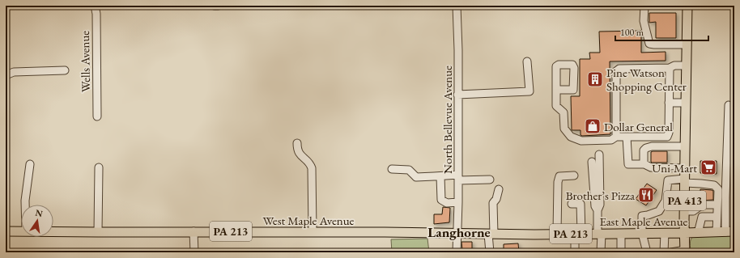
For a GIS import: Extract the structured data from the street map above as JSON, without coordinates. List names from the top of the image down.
{
  "streets": {
    "main road": [
      "PA 413",
      "West Maple Avenue",
      "East Maple Avenue",
      "PA 213"
    ],
    "street": ["Wells Avenue", "North Bellevue Avenue"]
  },
  "crossings": [
    ["North Bellevue Avenue", "West Maple Avenue"],
    ["North Bellevue Avenue", "East Maple Avenue"],
    ["PA 413", "East Maple Avenue"],
    ["West Maple Avenue", "East Maple Avenue"]
  ],
  "districts": ["Langhorne"],
  "places": {
    "building": ["Pine Watson Shopping Center"],
    "shop": ["Dollar General"],
    "supermarket": ["Uni-Mart"],
    "restaurant": ["Brother’s Pizza"]
  },
  "scale_bar": "100 m",
  "north": "top"
}
